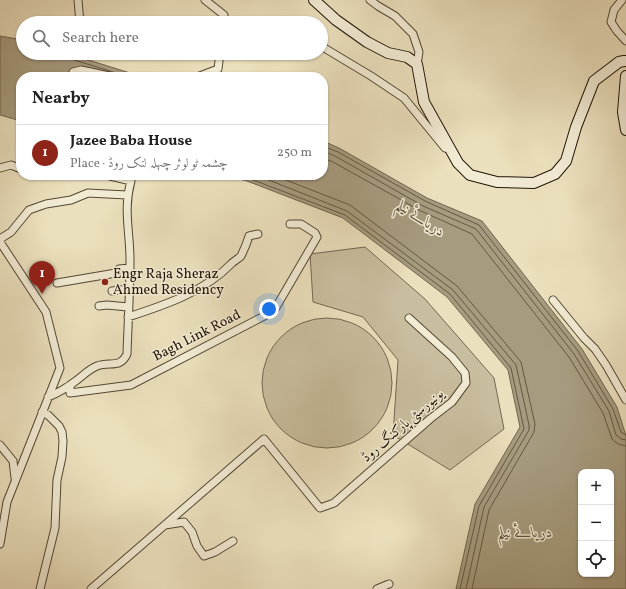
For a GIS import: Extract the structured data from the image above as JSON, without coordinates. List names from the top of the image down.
{
  "streets": {
    "street": ["Bagh Link Road", "یونیورسٹی پارکنگ روڈ"]
  },
  "water": ["دریائے نیلم"],
  "places": ["Engr Raja Sheraz Ahmed Residency"],
  "page": {
    "search": "Search here",
    "heading": "Nearby",
    "list": [
      {
        "mark": "1",
        "name": "Jazee Baba House",
        "note": "Place · چشمہ ٹو لوئر چہلہ لنک روڈ",
        "value": "250 m"
      }
    ],
    "pins": "1",
    "map_buttons": ["+", "−"]
  }
}
